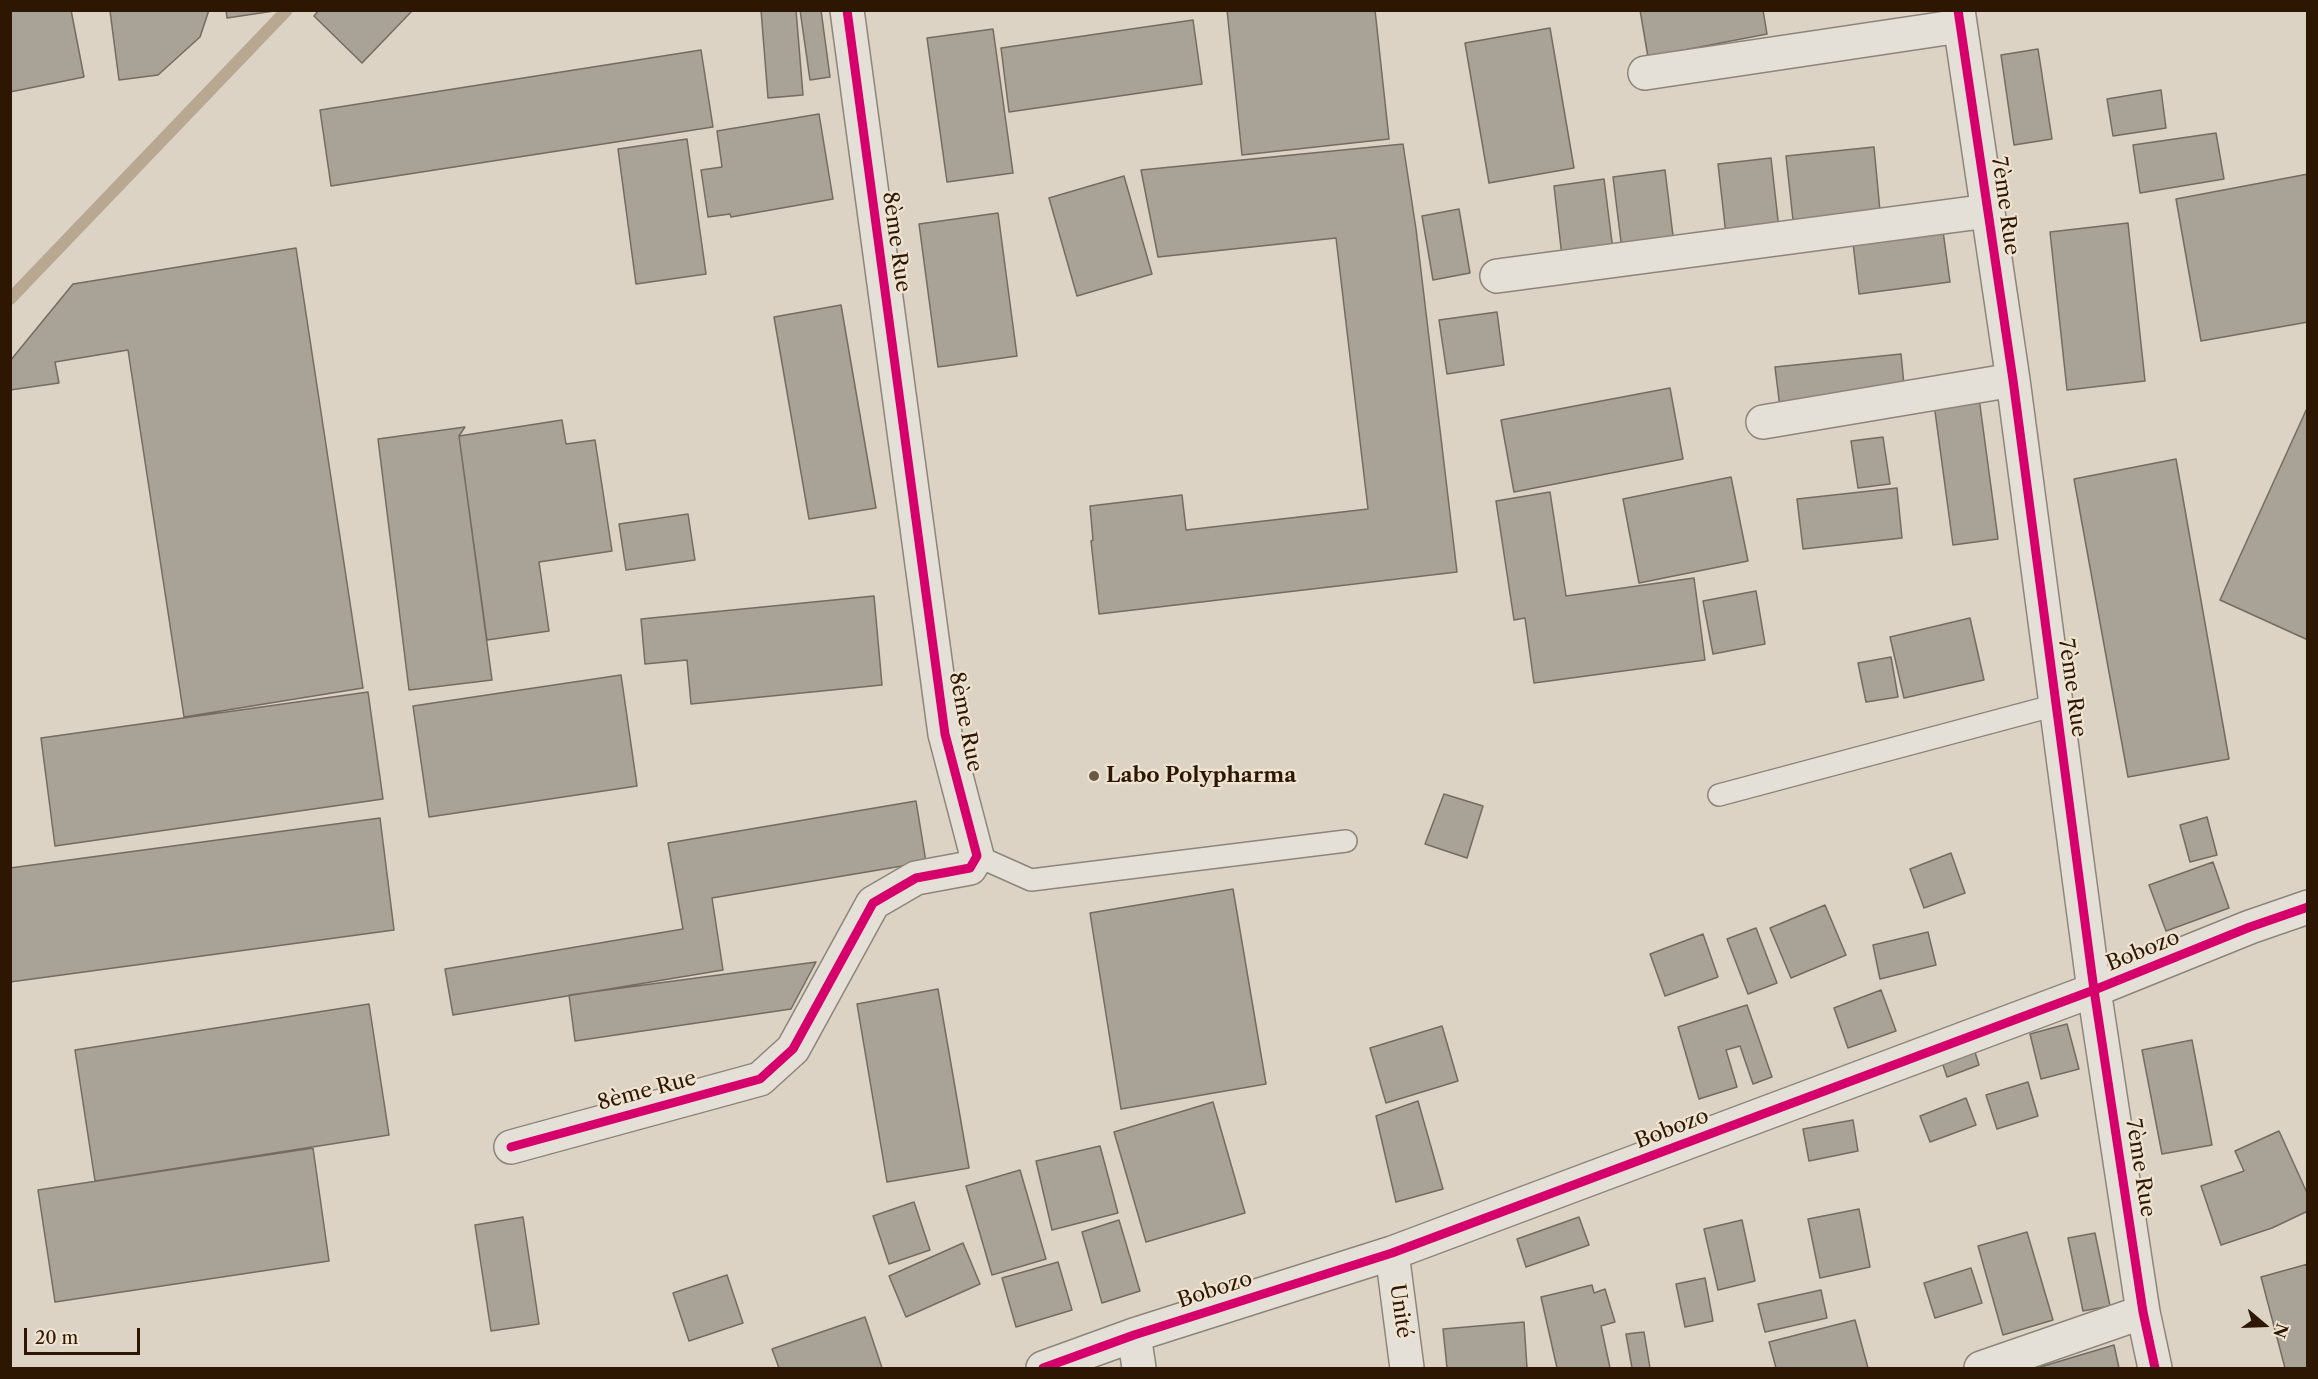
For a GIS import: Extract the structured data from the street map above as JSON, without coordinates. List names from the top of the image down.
{
  "streets": {
    "street": [
      "7ème Rue",
      "8ème Rue",
      "Bobozo",
      "Unité"
    ]
  },
  "crossings": [
    ["7ème Rue", "Bobozo"],
    ["Bobozo", "Unité"]
  ],
  "places": ["Labo Polypharma"],
  "scale_bar": "20 m",
  "north": "right"
}
